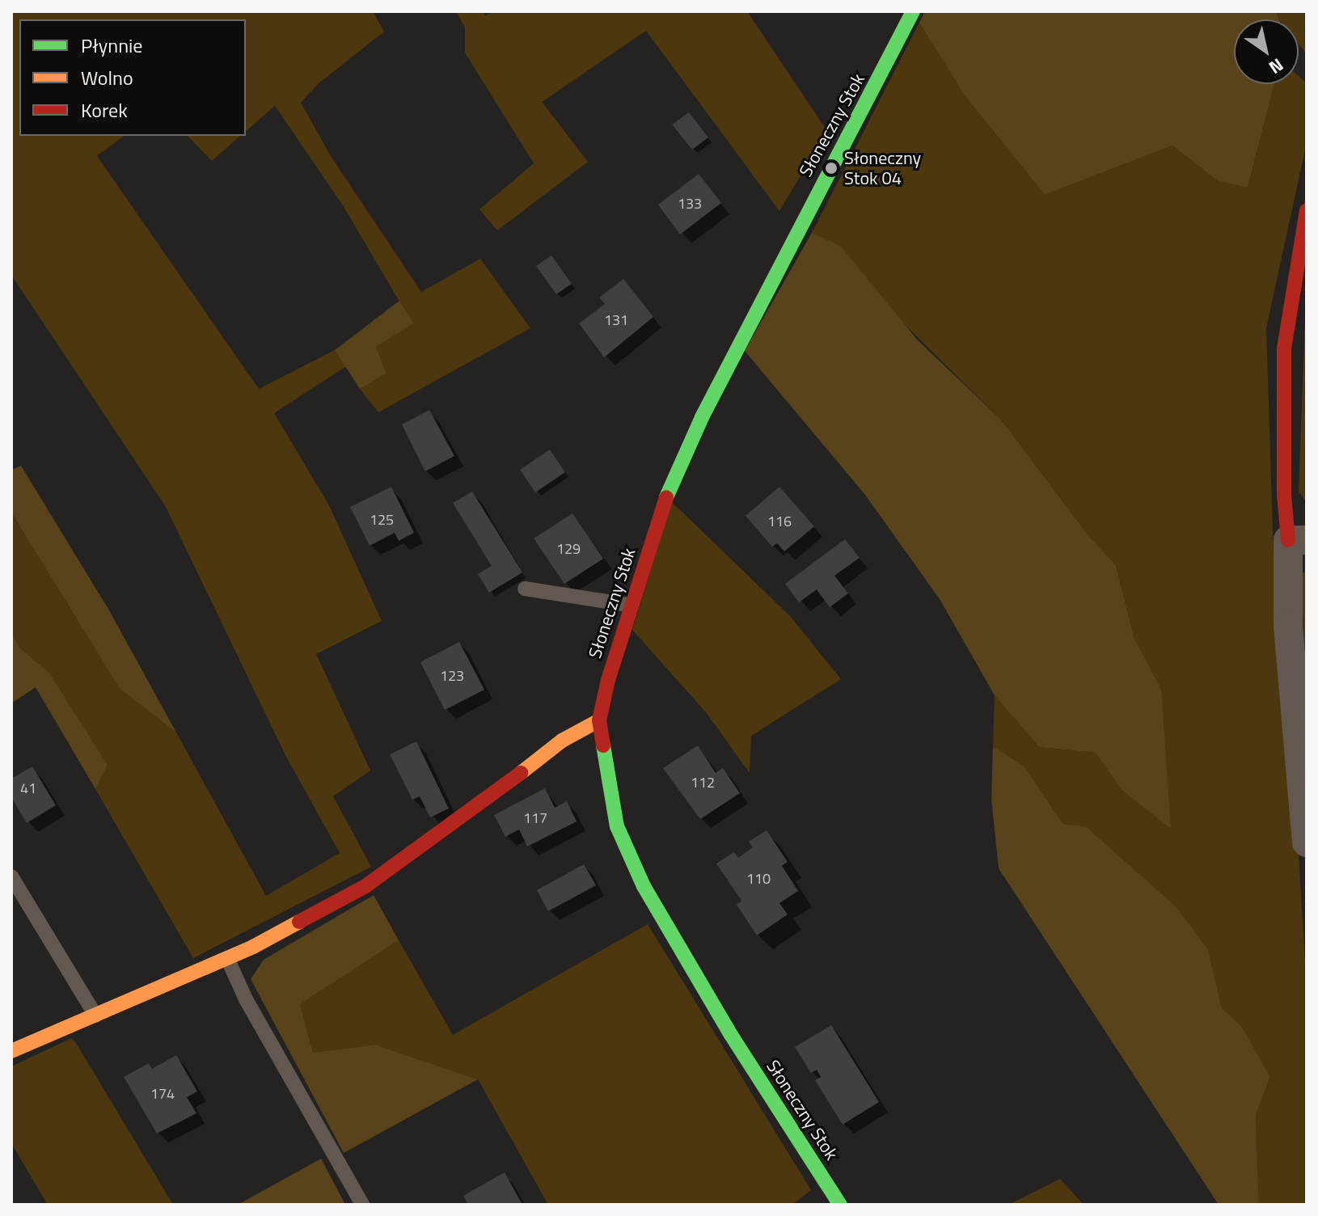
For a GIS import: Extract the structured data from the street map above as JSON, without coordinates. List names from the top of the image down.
{
  "streets": {
    "street": ["Słoneczny Stok"]
  },
  "places": ["Słoneczny Stok 04"],
  "house_numbers": [
    "133",
    "131",
    "125",
    "116",
    "129",
    "123",
    "112",
    "41",
    "117",
    "110",
    "174"
  ],
  "legend": ["Płynnie", "Wolno", "Korek"],
  "north": "bottom right"
}
